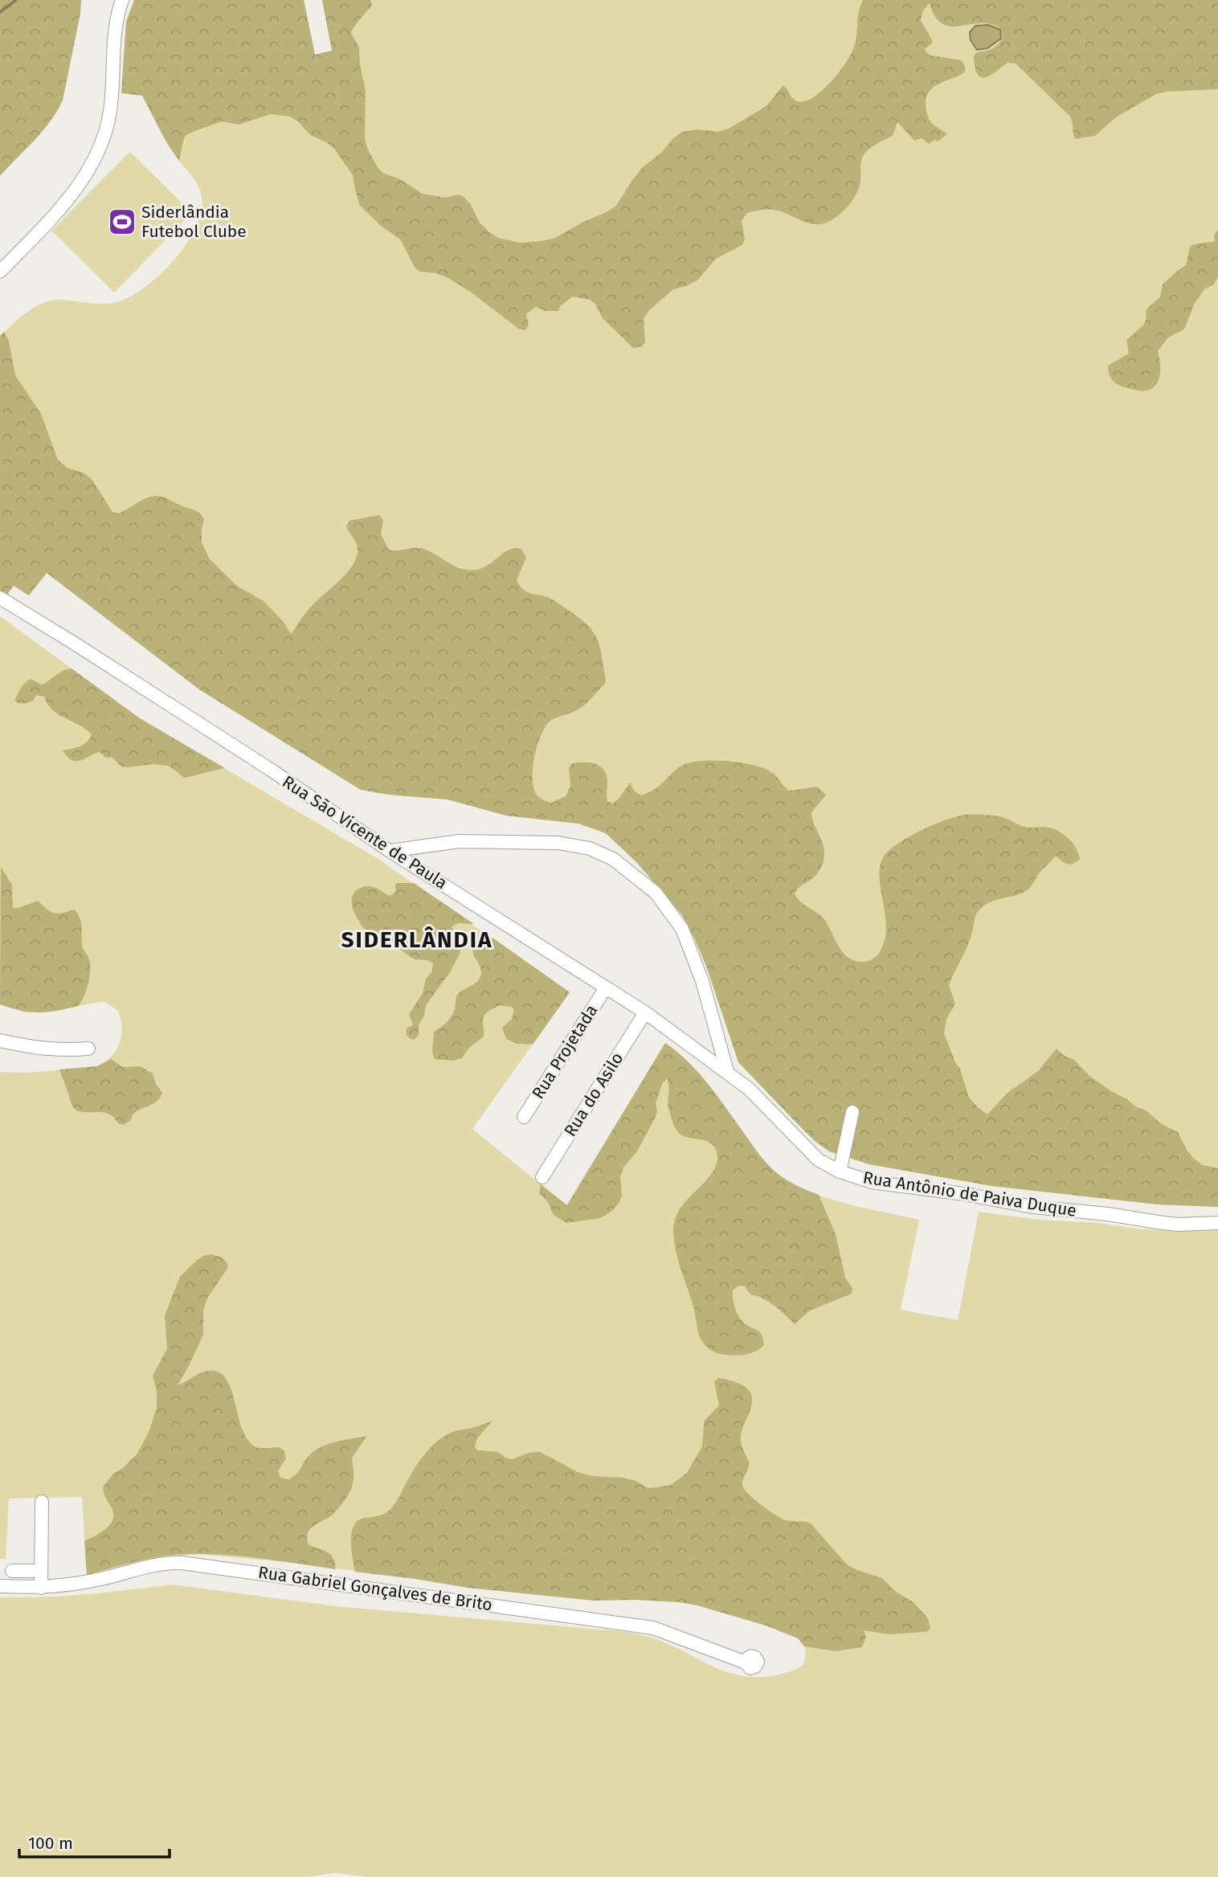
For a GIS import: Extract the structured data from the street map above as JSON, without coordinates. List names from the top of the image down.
{
  "streets": {
    "street": [
      "Rua São Vicente de Paula",
      "Rua Projetada",
      "Rua do Asilo",
      "Rua Antônio de Paiva Duque",
      "Rua Gabriel Gonçalves de Brito"
    ]
  },
  "crossings": [
    ["Rua São Vicente de Paula", "Rua Projetada"],
    ["Rua São Vicente de Paula", "Rua do Asilo"],
    ["Rua São Vicente de Paula", "Rua Antônio de Paiva Duque"]
  ],
  "districts": ["SIDERLÂNDIA"],
  "places": {
    "sports": ["Siderlândia Futebol Clube"]
  },
  "scale_bar": "100 m"
}
